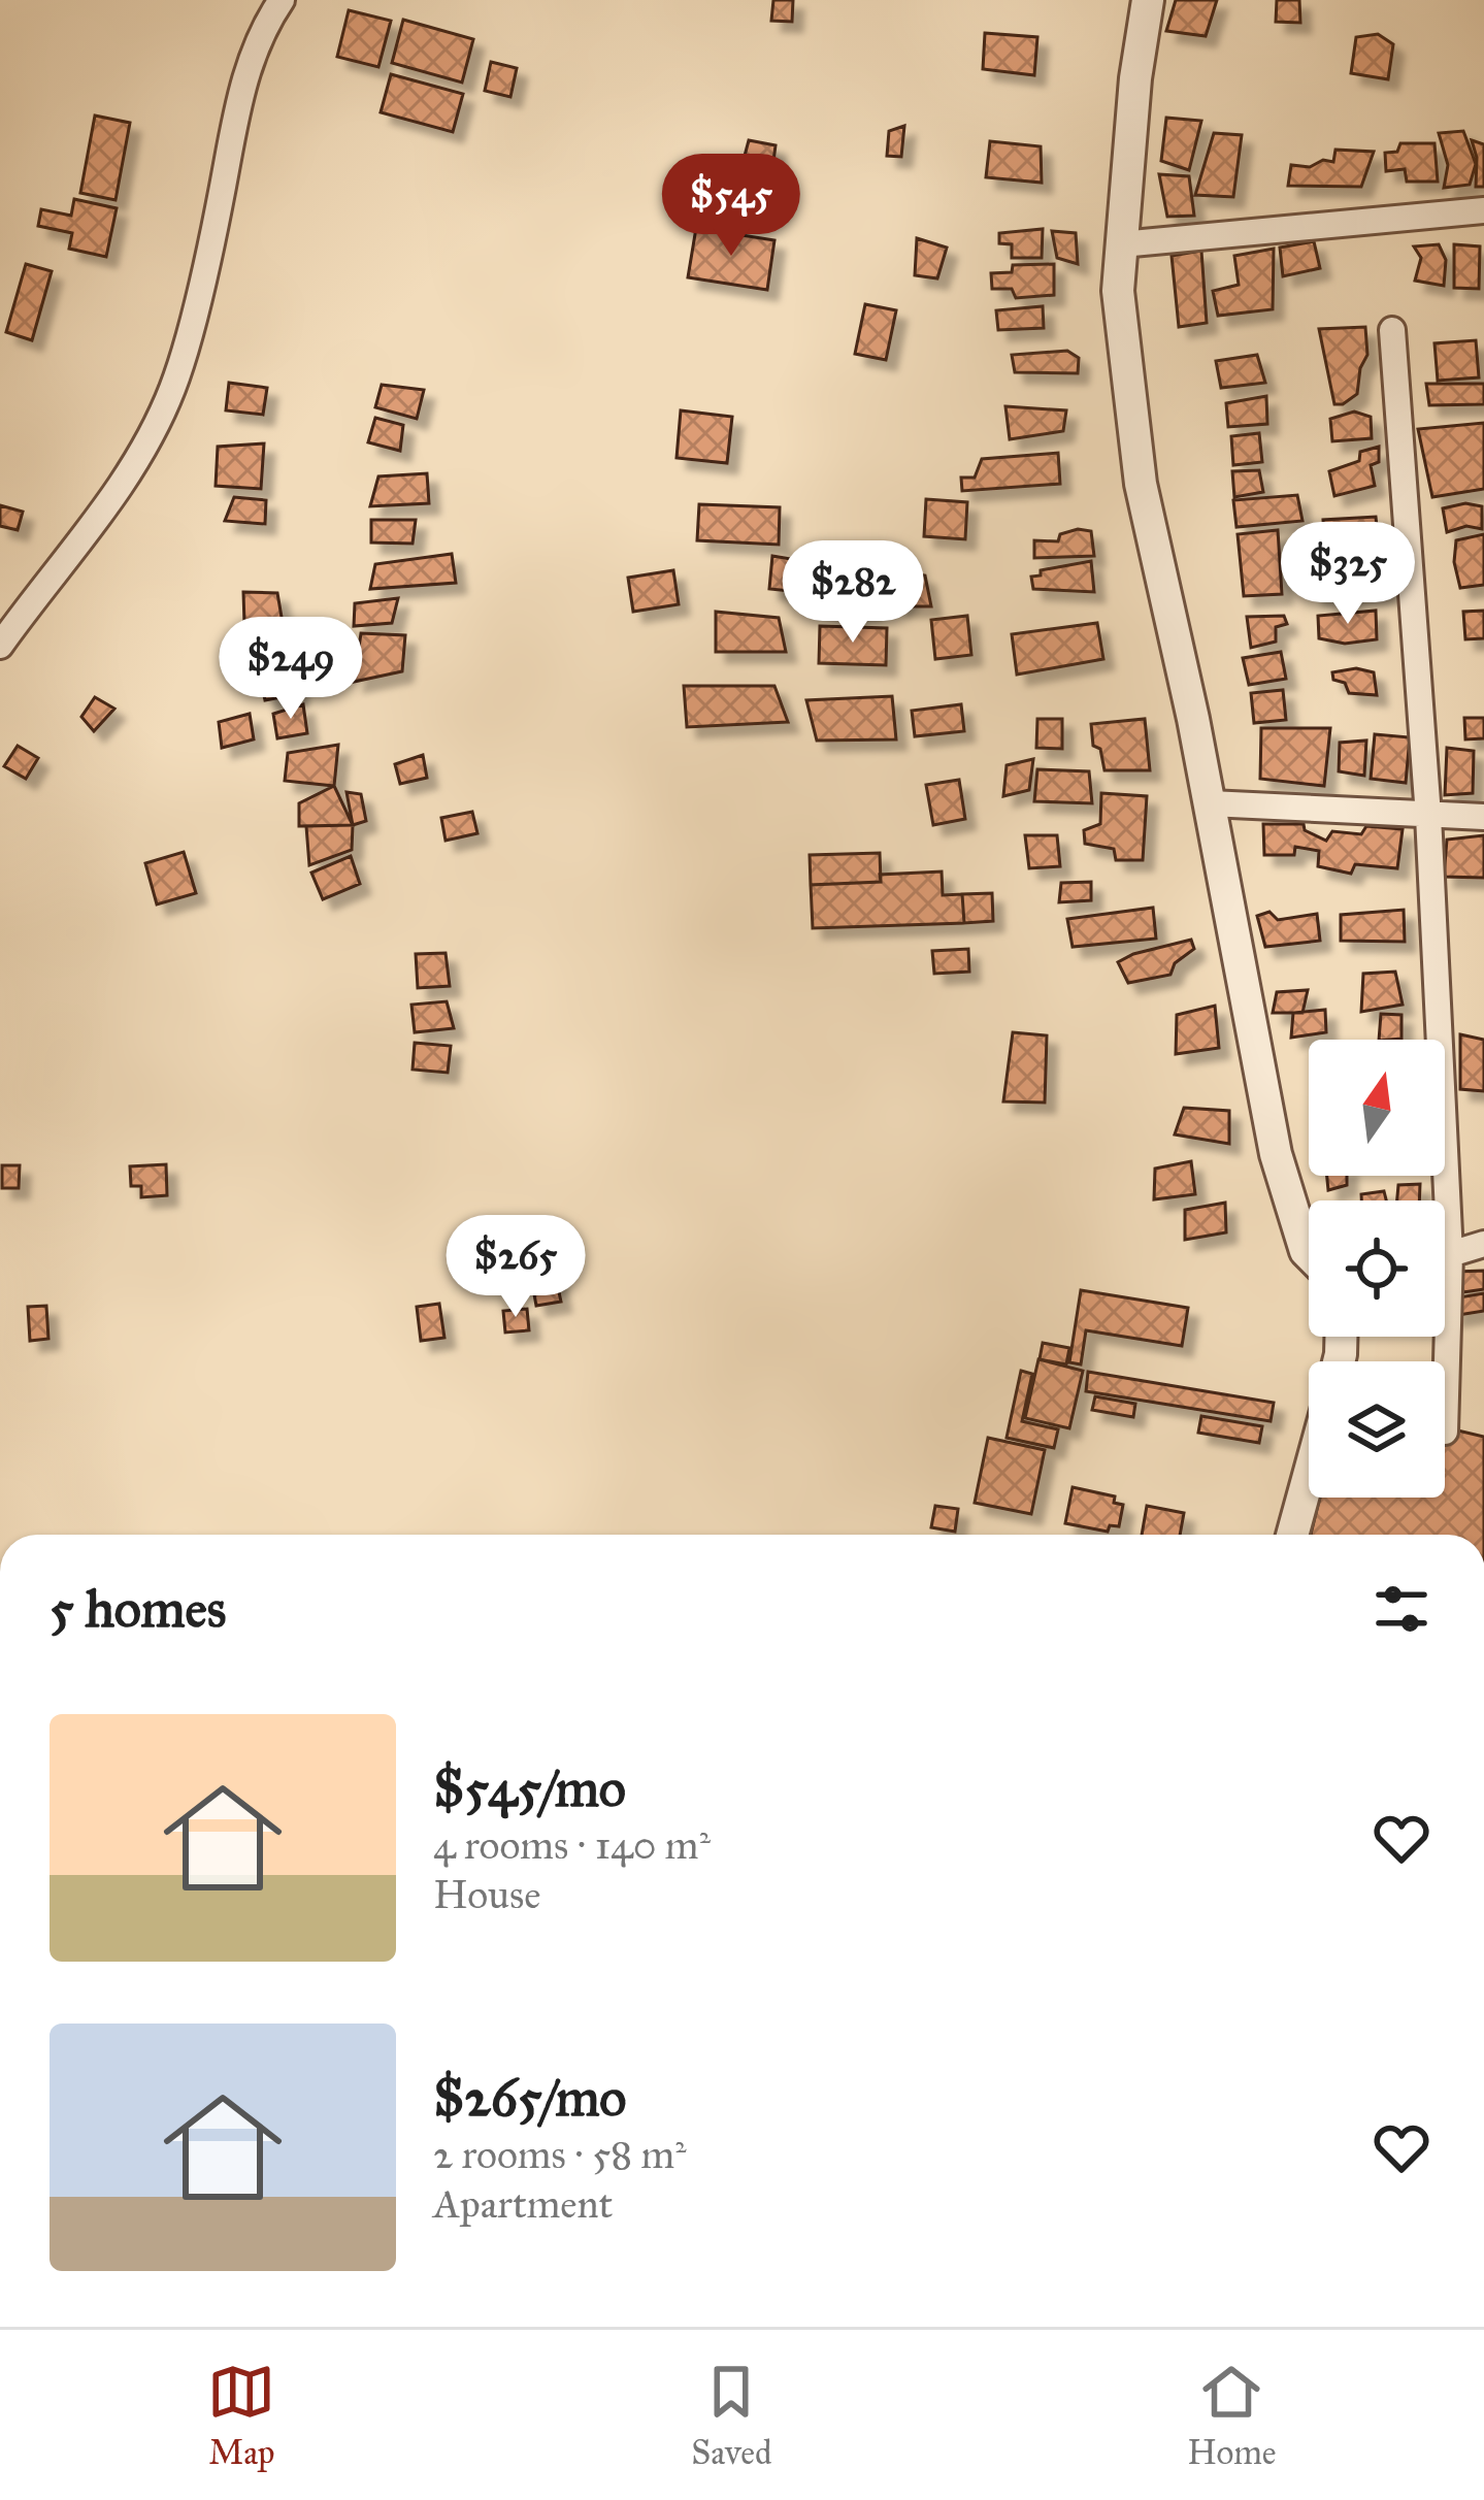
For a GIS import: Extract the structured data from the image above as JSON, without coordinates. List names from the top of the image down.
{
  "north": "top",
  "page": {
    "price": [
      "$545",
      "$325",
      "$282",
      "$249",
      "$265"
    ],
    "heading": "5 homes",
    "list": [
      {
        "name": "$545/mo",
        "note": "4 rooms · 140 m² · House"
      },
      {
        "name": "$265/mo",
        "note": "2 rooms · 58 m² · Apartment"
      }
    ],
    "tabs": ["Map", "Saved", "Home"]
  }
}
